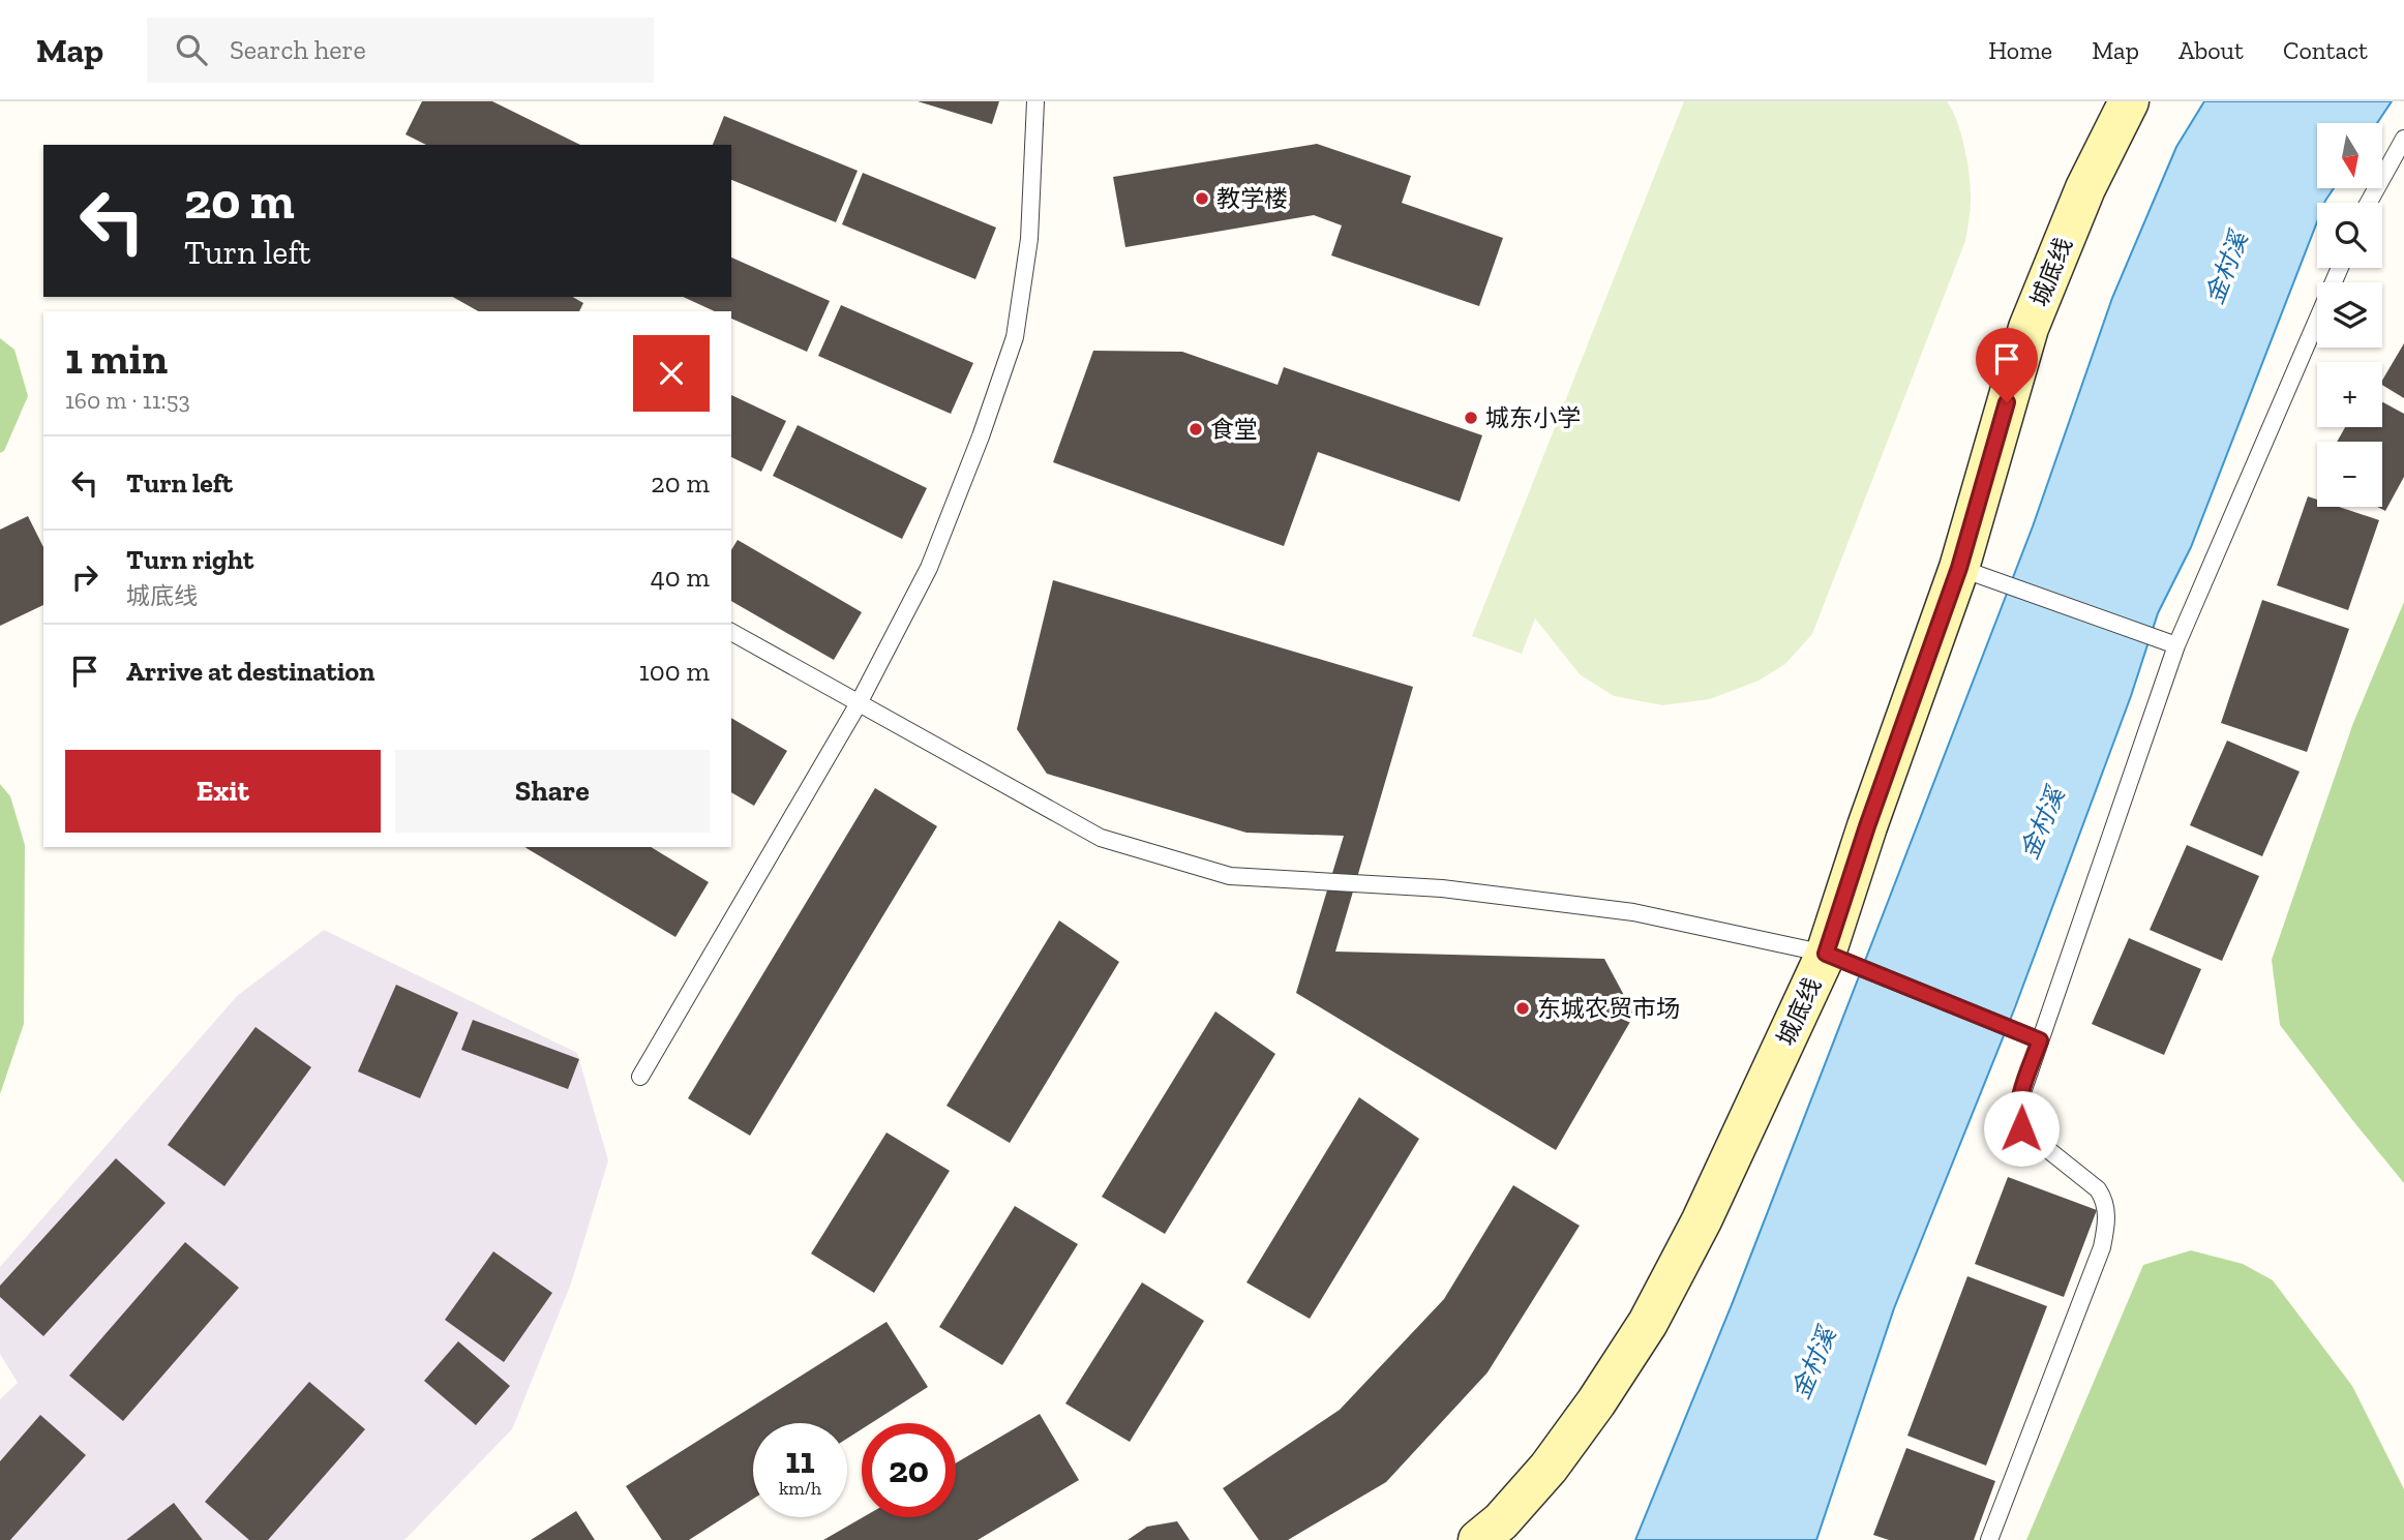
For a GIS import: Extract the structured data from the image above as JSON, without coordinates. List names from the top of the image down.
{
  "streets": {
    "main road": ["城底线"]
  },
  "water": ["金村溪"],
  "places": [
    "教学楼",
    "城东小学",
    "食堂",
    "东城农贸市场"
  ],
  "north": "bottom",
  "page": {
    "header": "Map",
    "search": "Search here",
    "nav": [
      "Home",
      "Map",
      "About",
      "Contact"
    ],
    "map_buttons": ["+", "−"],
    "turn": ["20 m", "Turn left"],
    "heading": ["1 min", "160 m · 11:53"],
    "list": [
      {
        "name": "Turn left",
        "value": "20 m"
      },
      {
        "name": "Turn right",
        "note": "城底线",
        "value": "40 m"
      },
      {
        "name": "Arrive at destination",
        "value": "100 m"
      }
    ],
    "buttons": ["Exit", "Share"],
    "speed": "11 km/h",
    "limit": "20"
  }
}
